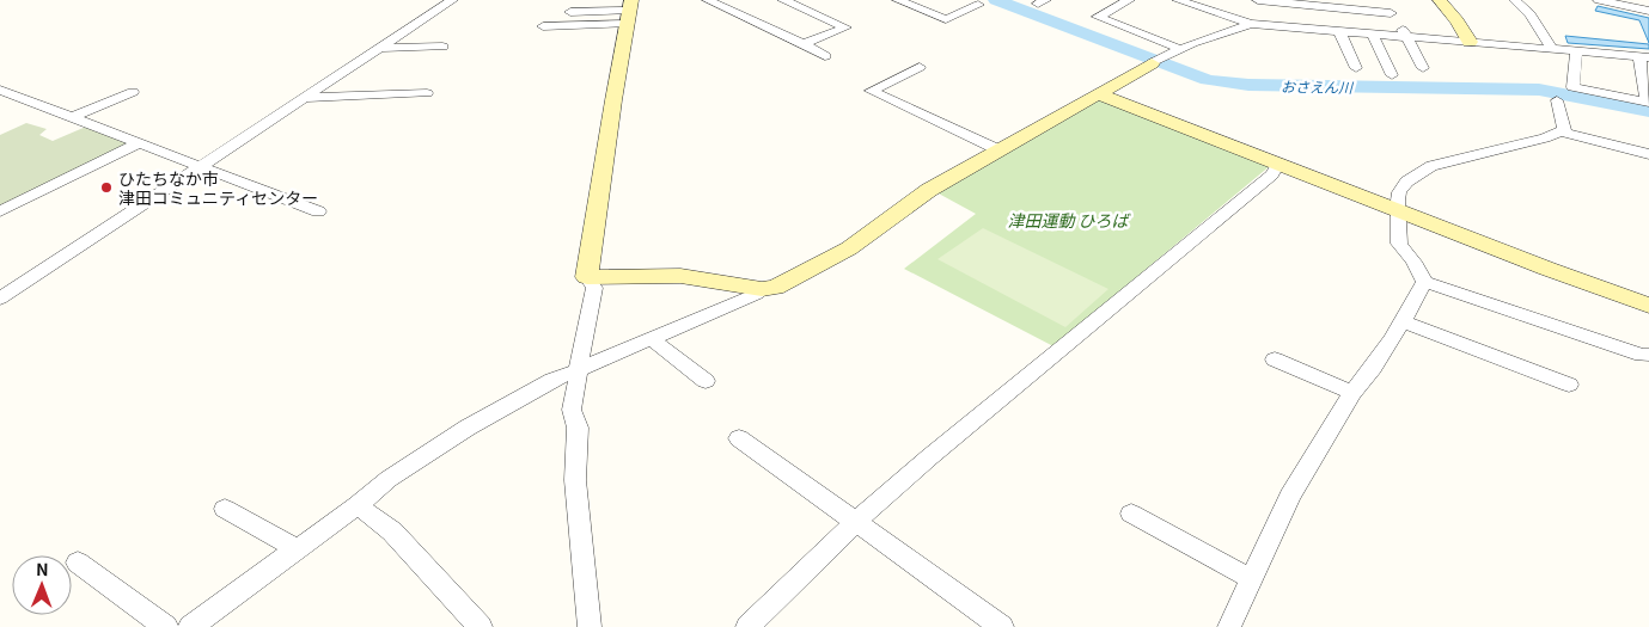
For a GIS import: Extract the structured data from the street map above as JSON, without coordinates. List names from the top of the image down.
{
  "water": ["おさえん川"],
  "parks": ["津田運動 ひろば"],
  "places": ["ひたちなか市 津田コミュニティセンター"],
  "north": "top"
}
